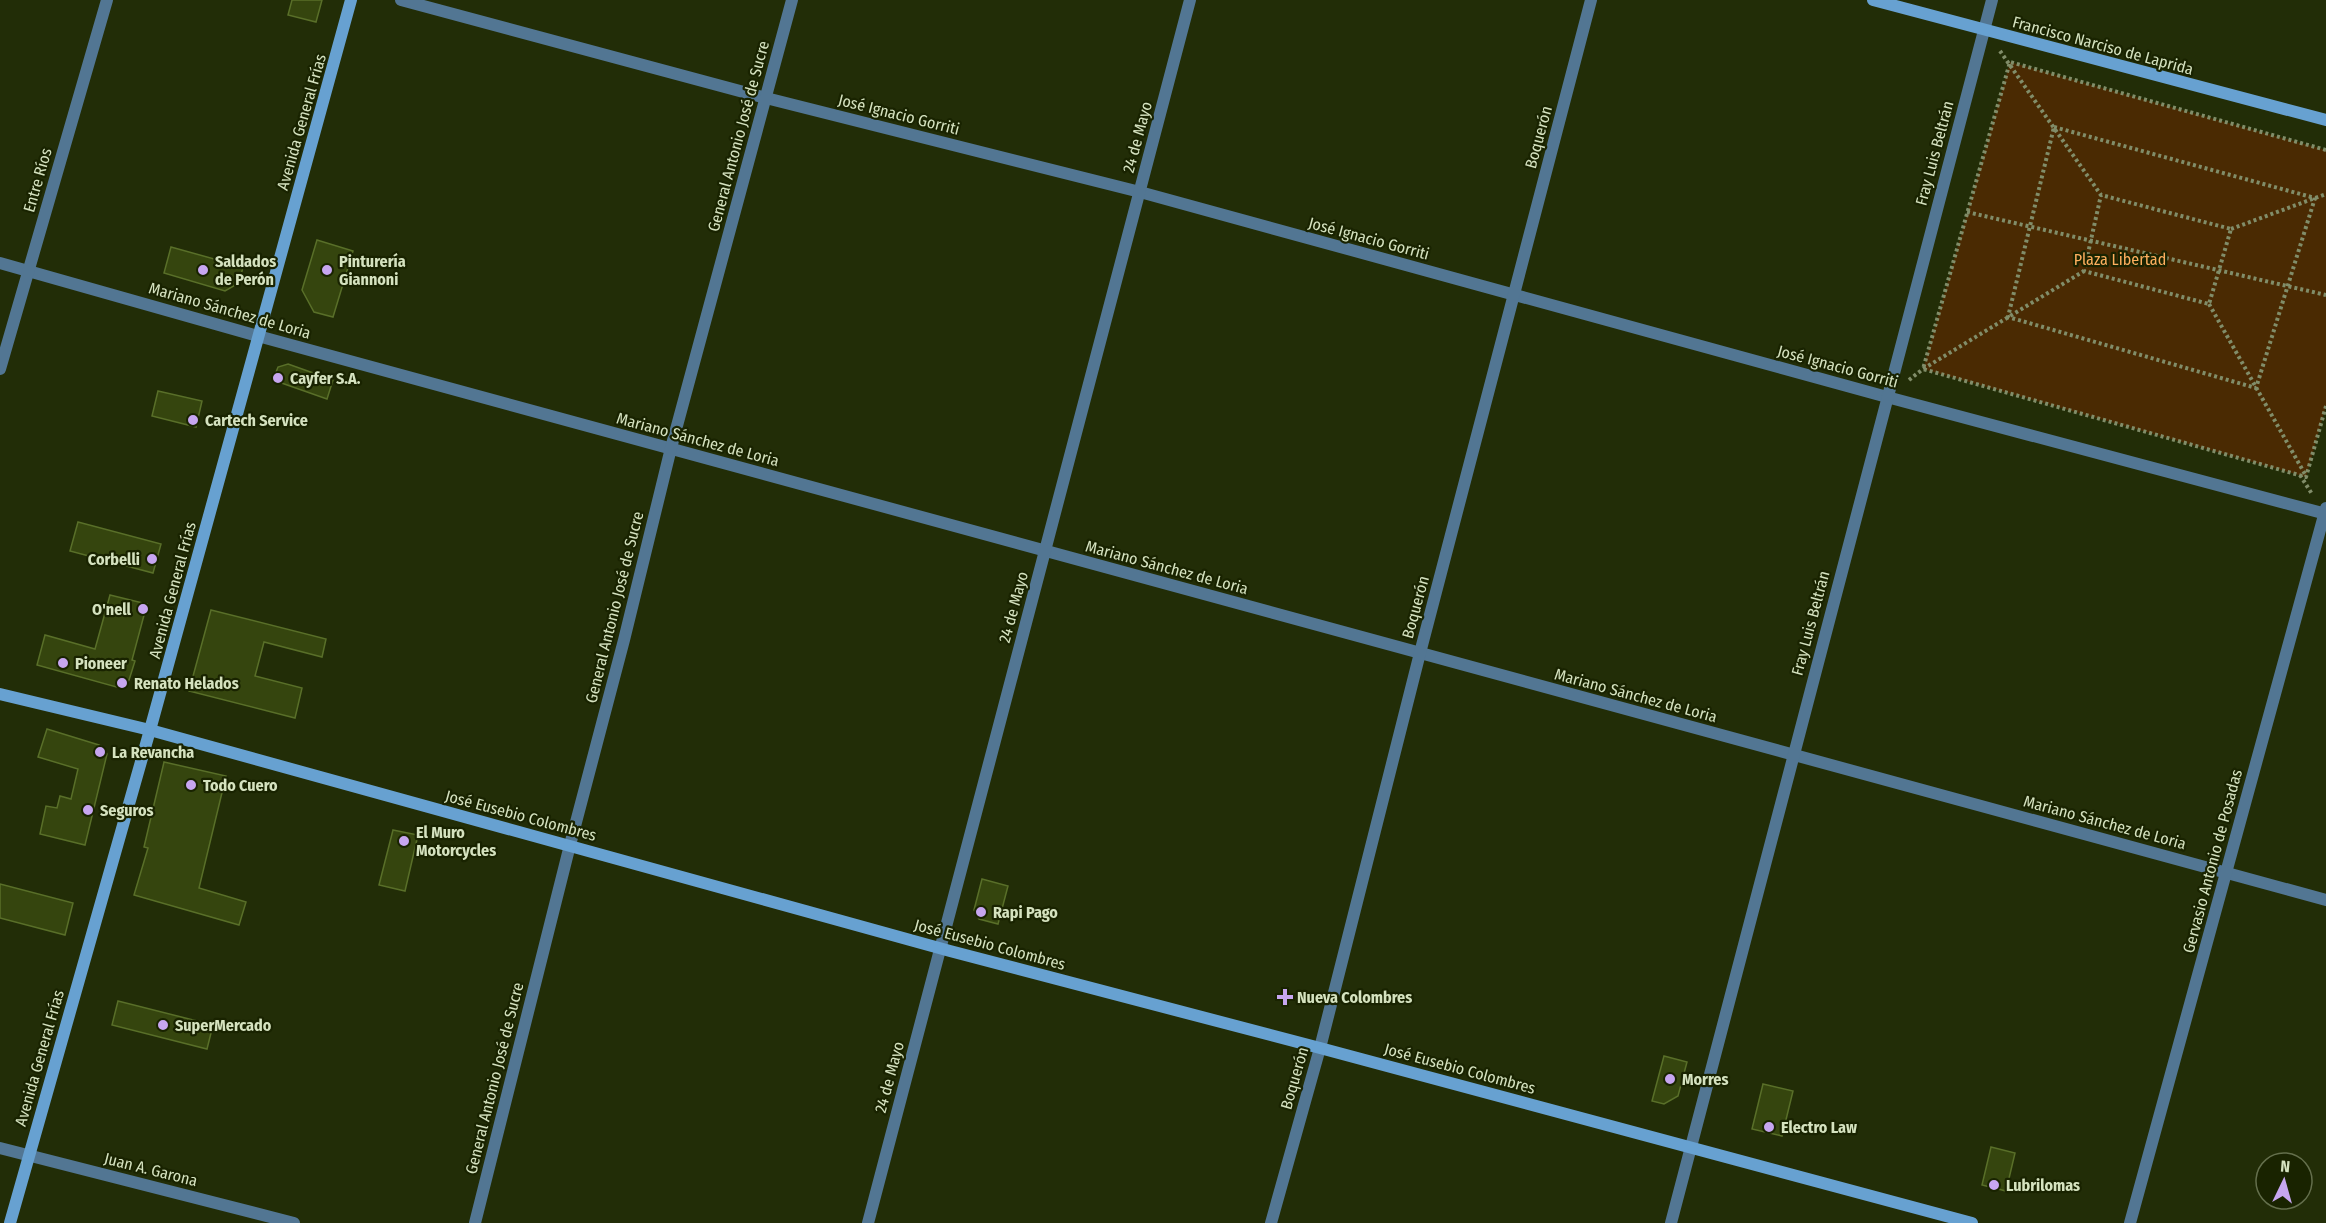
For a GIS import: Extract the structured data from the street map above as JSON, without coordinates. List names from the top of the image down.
{
  "streets": {
    "street": [
      "Francisco Narciso de Laprida",
      "José Ignacio Gorriti",
      "Avenida General Frías",
      "General Antonio José de Sucre",
      "24 de Mayo",
      "Boquerón",
      "Fray Luis Beltrán",
      "Entre Ríos",
      "Mariano Sánchez de Loria",
      "José Eusebio Colombres",
      "Gervasio Antonio de Posadas",
      "Juan A. Garona"
    ]
  },
  "crossings": [
    ["Francisco Narciso de Laprida", "Fray Luis Beltrán"],
    ["José Ignacio Gorriti", "General Antonio José de Sucre"],
    ["José Ignacio Gorriti", "24 de Mayo"],
    ["José Ignacio Gorriti", "Boquerón"],
    ["José Ignacio Gorriti", "Fray Luis Beltrán"],
    ["José Ignacio Gorriti", "Gervasio Antonio de Posadas"],
    ["Avenida General Frías", "Mariano Sánchez de Loria"],
    ["Avenida General Frías", "José Eusebio Colombres"],
    ["Avenida General Frías", "Juan A. Garona"],
    ["General Antonio José de Sucre", "Mariano Sánchez de Loria"],
    ["General Antonio José de Sucre", "José Eusebio Colombres"],
    ["24 de Mayo", "Mariano Sánchez de Loria"],
    ["24 de Mayo", "José Eusebio Colombres"],
    ["Boquerón", "Mariano Sánchez de Loria"],
    ["Boquerón", "José Eusebio Colombres"],
    ["Fray Luis Beltrán", "Mariano Sánchez de Loria"],
    ["Fray Luis Beltrán", "José Eusebio Colombres"],
    ["Entre Ríos", "Mariano Sánchez de Loria"],
    ["Mariano Sánchez de Loria", "Gervasio Antonio de Posadas"]
  ],
  "parks": ["Plaza Libertad"],
  "places": {
    "other": [
      "Saldados de Perón",
      "Pinturería Giannoni",
      "Cayfer S.A.",
      "Cartech Service",
      "Corbelli",
      "O'nell",
      "Pioneer",
      "Renato Helados",
      "La Revancha",
      "Todo Cuero",
      "Seguros",
      "El Muro Motorcycles",
      "Rapi Pago",
      "SuperMercado",
      "Morres",
      "Electro Law",
      "Lubrilomas"
    ],
    "health": ["Nueva Colombres"]
  },
  "north": "top"
}
